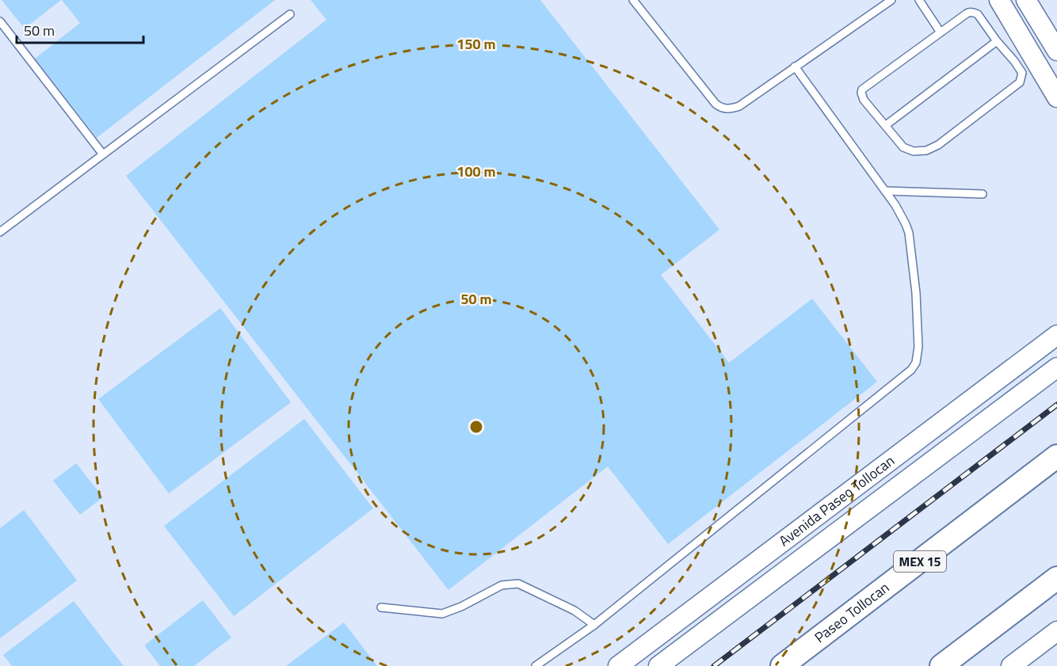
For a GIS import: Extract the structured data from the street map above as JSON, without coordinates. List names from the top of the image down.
{
  "streets": {
    "highway": ["MEX 15", "Paseo Tollocan"],
    "main road": ["Avenida Paseo Tollocan"]
  },
  "scale_bar": "50 m",
  "rings": ["150 m", "100 m", "50 m"]
}
